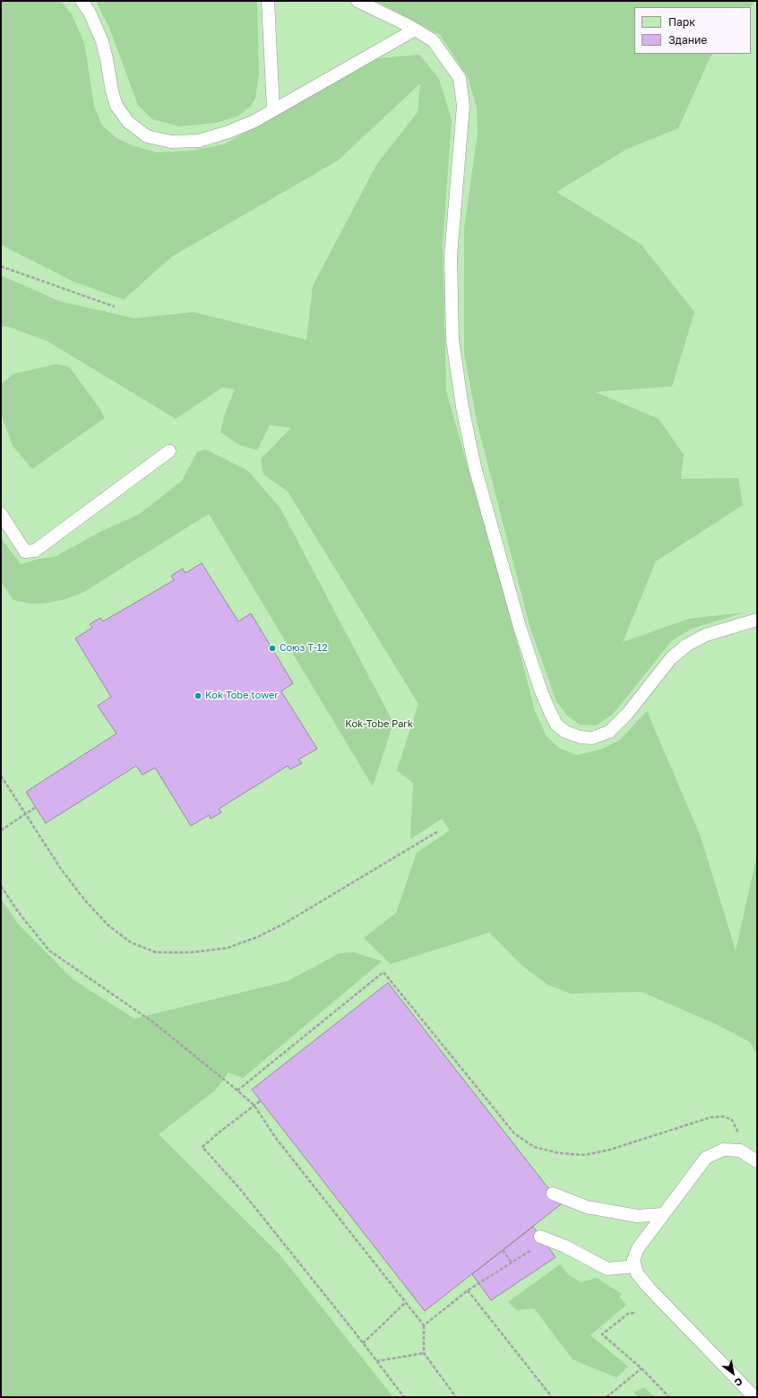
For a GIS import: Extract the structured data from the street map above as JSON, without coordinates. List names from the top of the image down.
{
  "parks": ["Kok-Tobe Park"],
  "places": ["Союз Т-12", "Kok Tobe tower"],
  "legend": ["Парк", "Здание"],
  "north": "bottom right"
}
